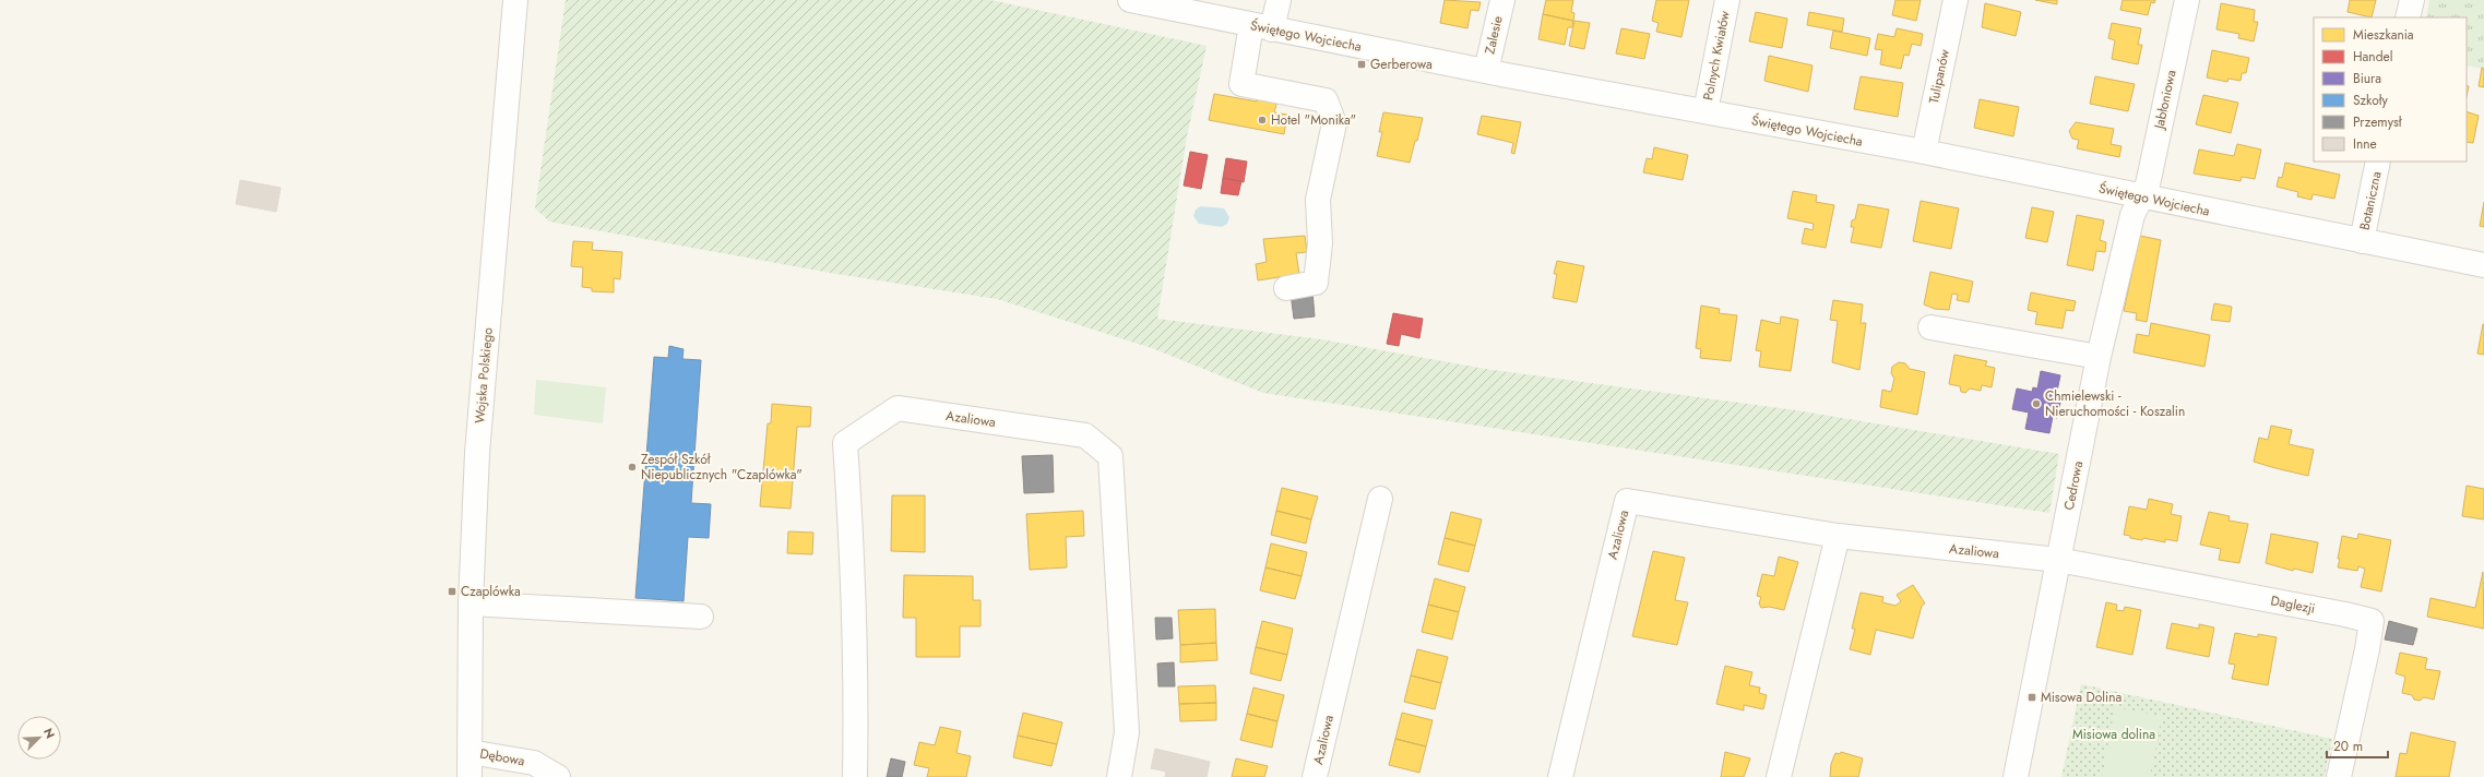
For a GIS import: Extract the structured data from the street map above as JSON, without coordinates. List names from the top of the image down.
{
  "streets": {
    "street": [
      "Zalesie",
      "Świętego Wojciecha",
      "Polnych Kwiatów",
      "Tulipanów",
      "Jabłoniowa",
      "Botaniczna",
      "Wojska Polskiego",
      "Azaliowa",
      "Cedrowa",
      "Daglezji",
      "Dębowa"
    ]
  },
  "crossings": [
    ["Zalesie", "Świętego Wojciecha"],
    ["Świętego Wojciecha", "Polnych Kwiatów"],
    ["Świętego Wojciecha", "Tulipanów"],
    ["Świętego Wojciecha", "Jabłoniowa"],
    ["Świętego Wojciecha", "Botaniczna"],
    ["Świętego Wojciecha", "Cedrowa"],
    ["Jabłoniowa", "Cedrowa"],
    ["Wojska Polskiego", "Dębowa"],
    ["Azaliowa", "Cedrowa"],
    ["Azaliowa", "Daglezji"],
    ["Cedrowa", "Daglezji"]
  ],
  "parks": ["Misiowa dolina"],
  "places": {
    "transit": ["Gerberowa", "Czaplówka", "Misowa Dolina"],
    "other": ["Hotel \"Monika\"", "Chmielewski - Nieruchomości - Koszalin", "Zespół Szkół Niepublicznych \"Czaplówka\""]
  },
  "legend": [
    "Mieszkania",
    "Handel",
    "Biura",
    "Szkoły",
    "Przemysł",
    "Inne"
  ],
  "scale_bar": "20 m",
  "north": "top right"
}
